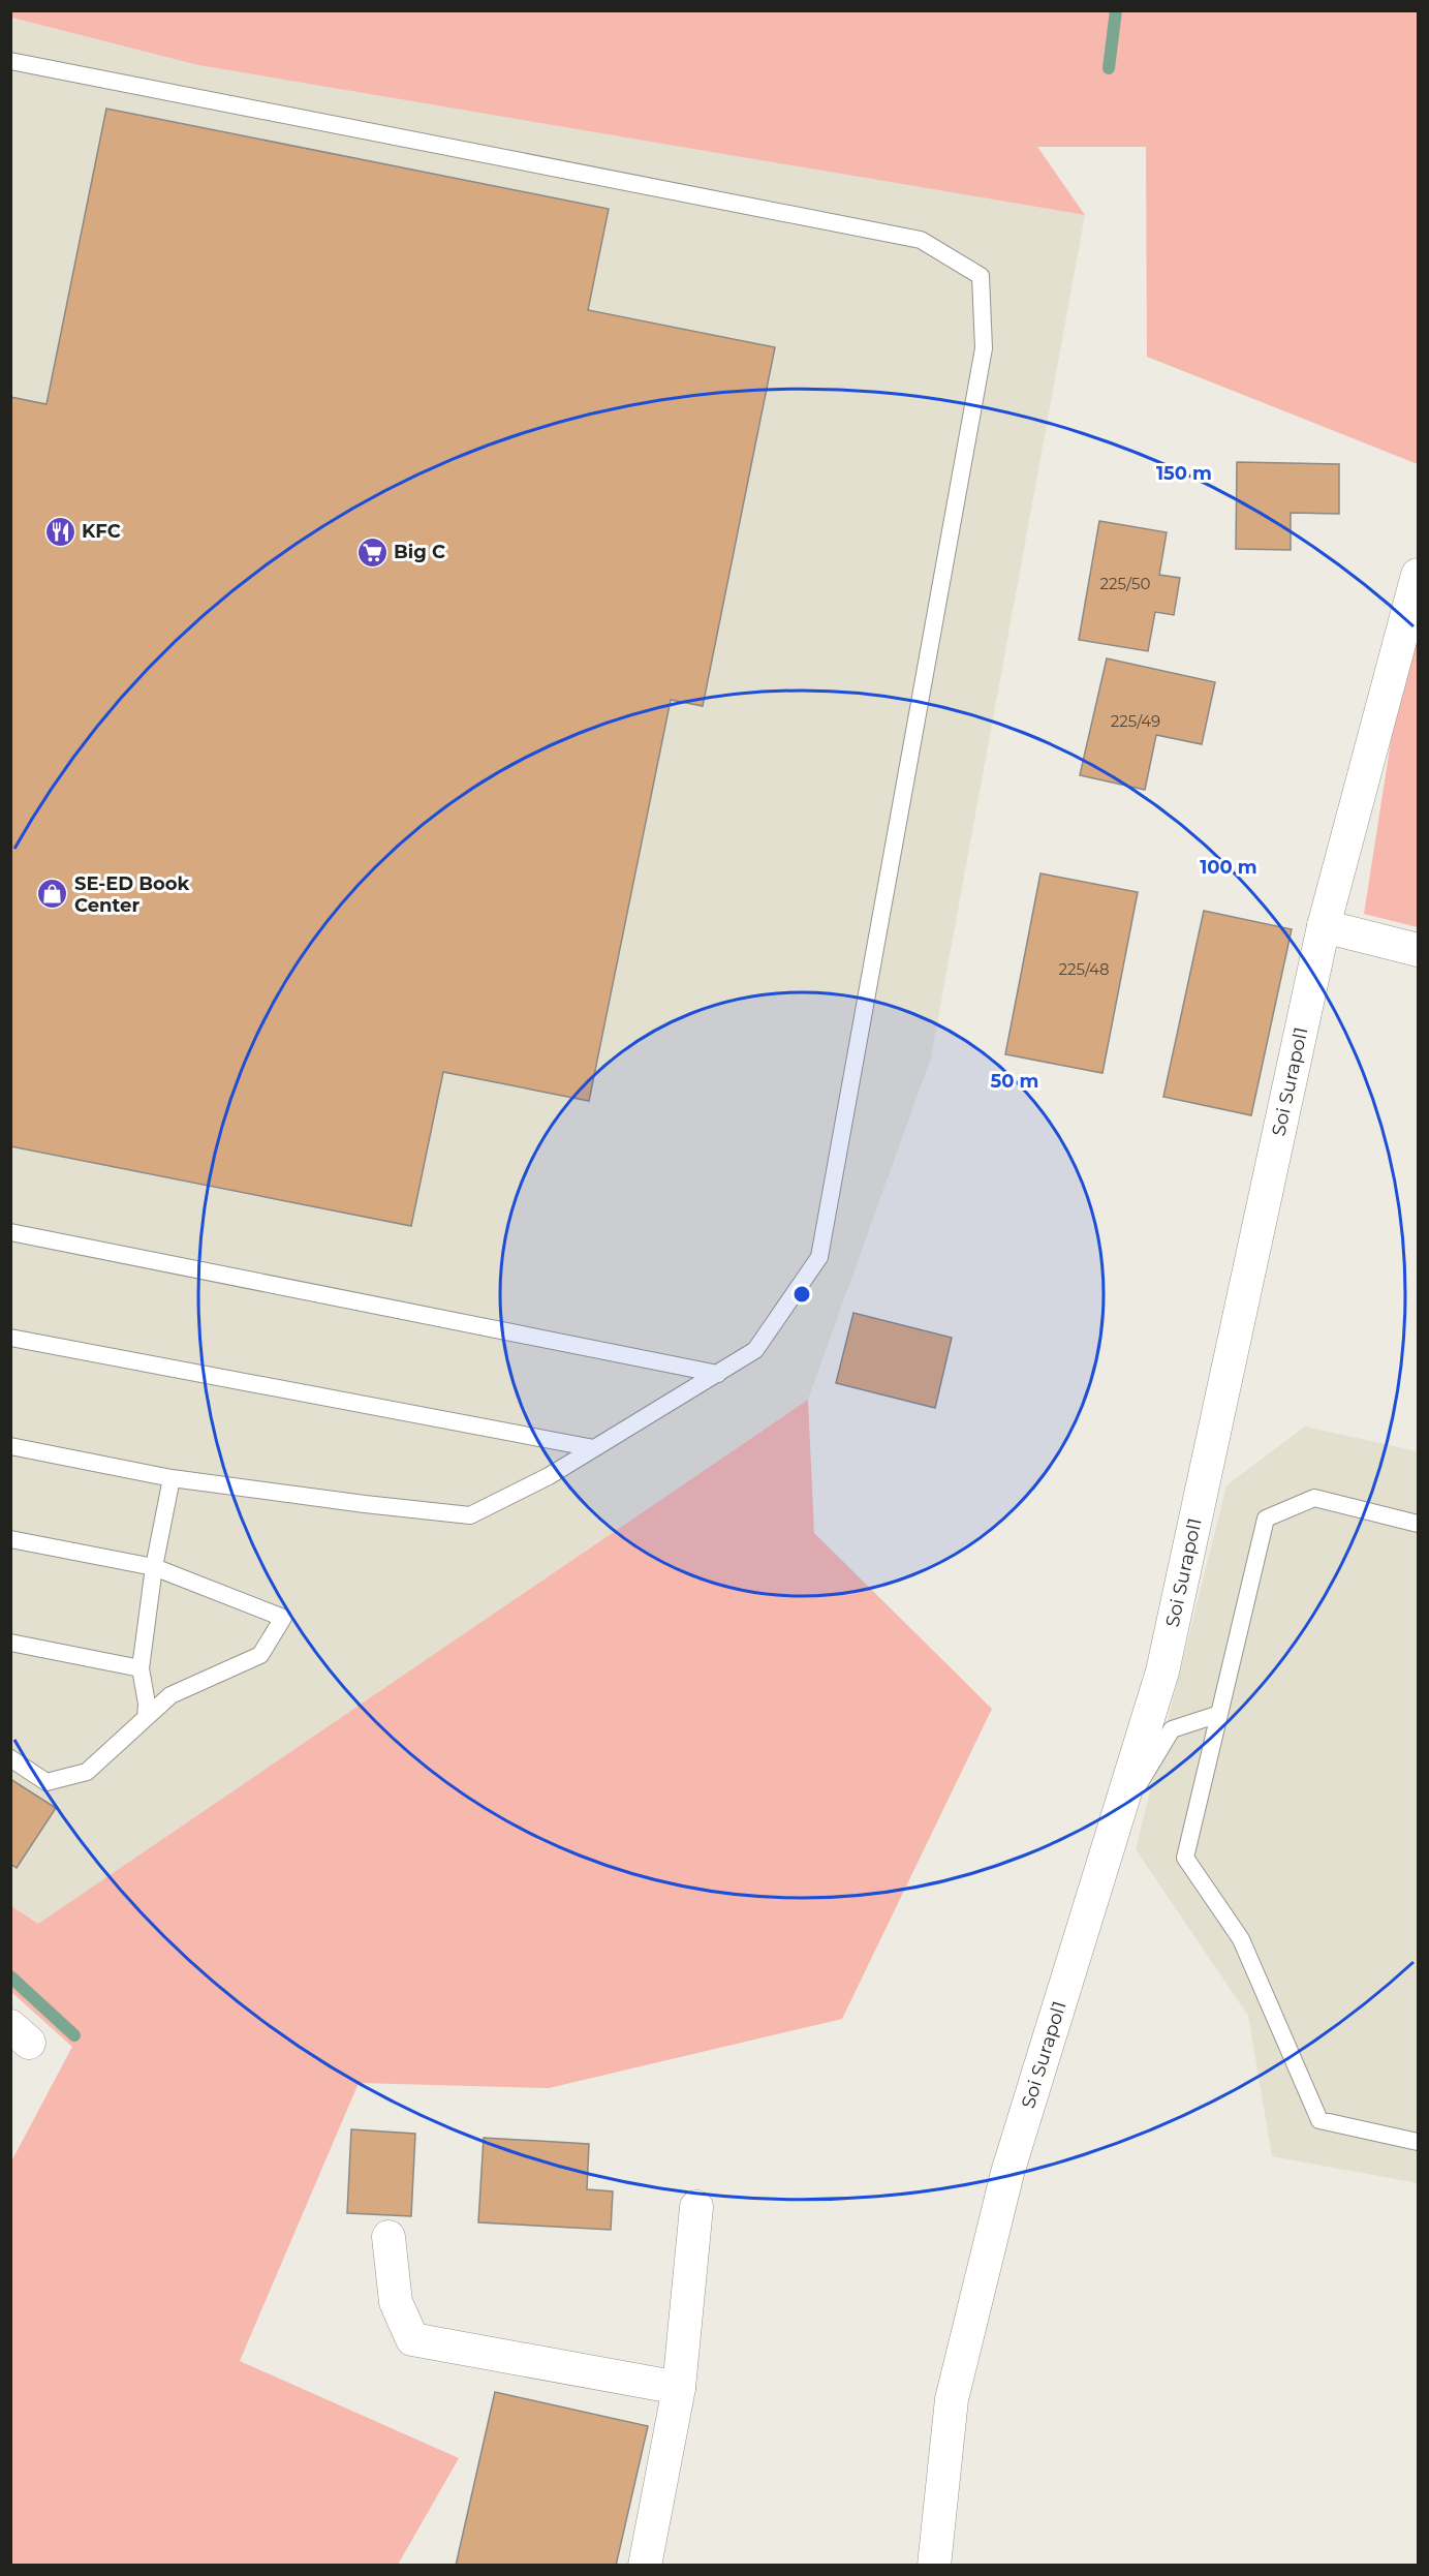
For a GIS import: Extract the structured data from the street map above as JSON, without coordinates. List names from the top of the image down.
{
  "streets": {
    "street": ["Soi Surapol1"]
  },
  "places": {
    "restaurant": ["KFC"],
    "supermarket": ["Big C"],
    "shop": ["SE-ED Book Center"]
  },
  "house_numbers": ["225/50", "225/49", "225/48"],
  "rings": ["150 m", "100 m", "50 m"]
}
